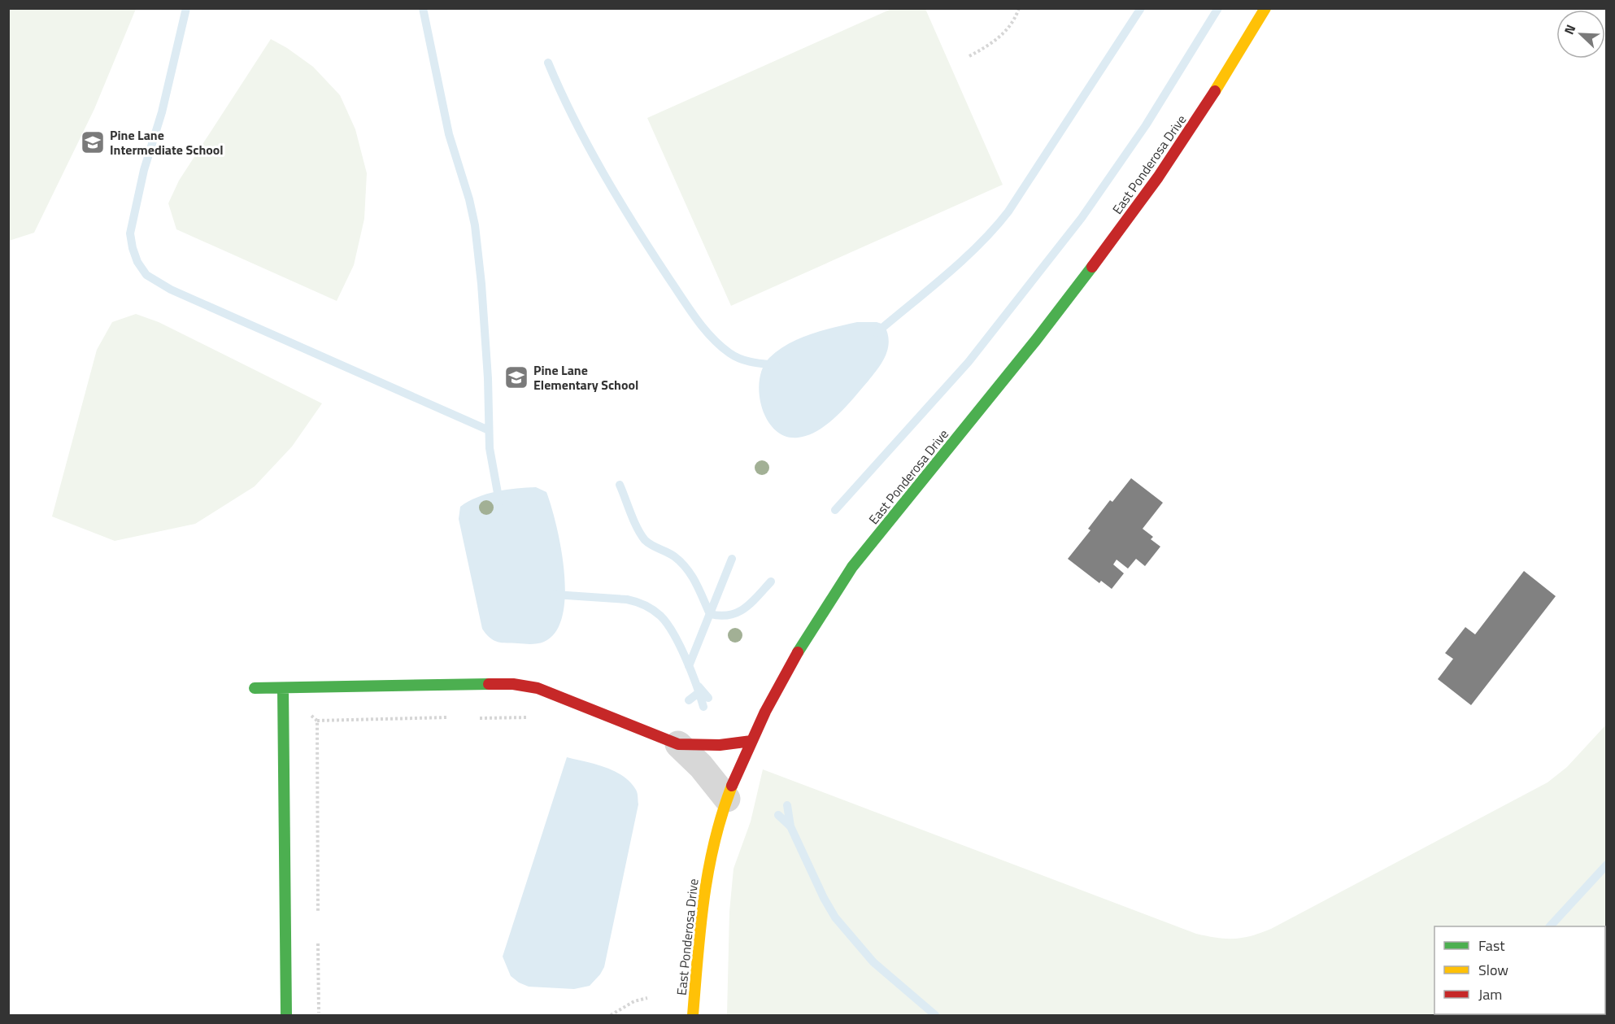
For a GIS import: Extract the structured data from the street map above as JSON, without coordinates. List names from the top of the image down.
{
  "streets": {
    "street": ["East Ponderosa Drive"]
  },
  "places": {
    "school or university": ["Pine Lane Intermediate School", "Pine Lane Elementary School"]
  },
  "legend": ["Fast", "Slow", "Jam"],
  "north": "top left"
}
